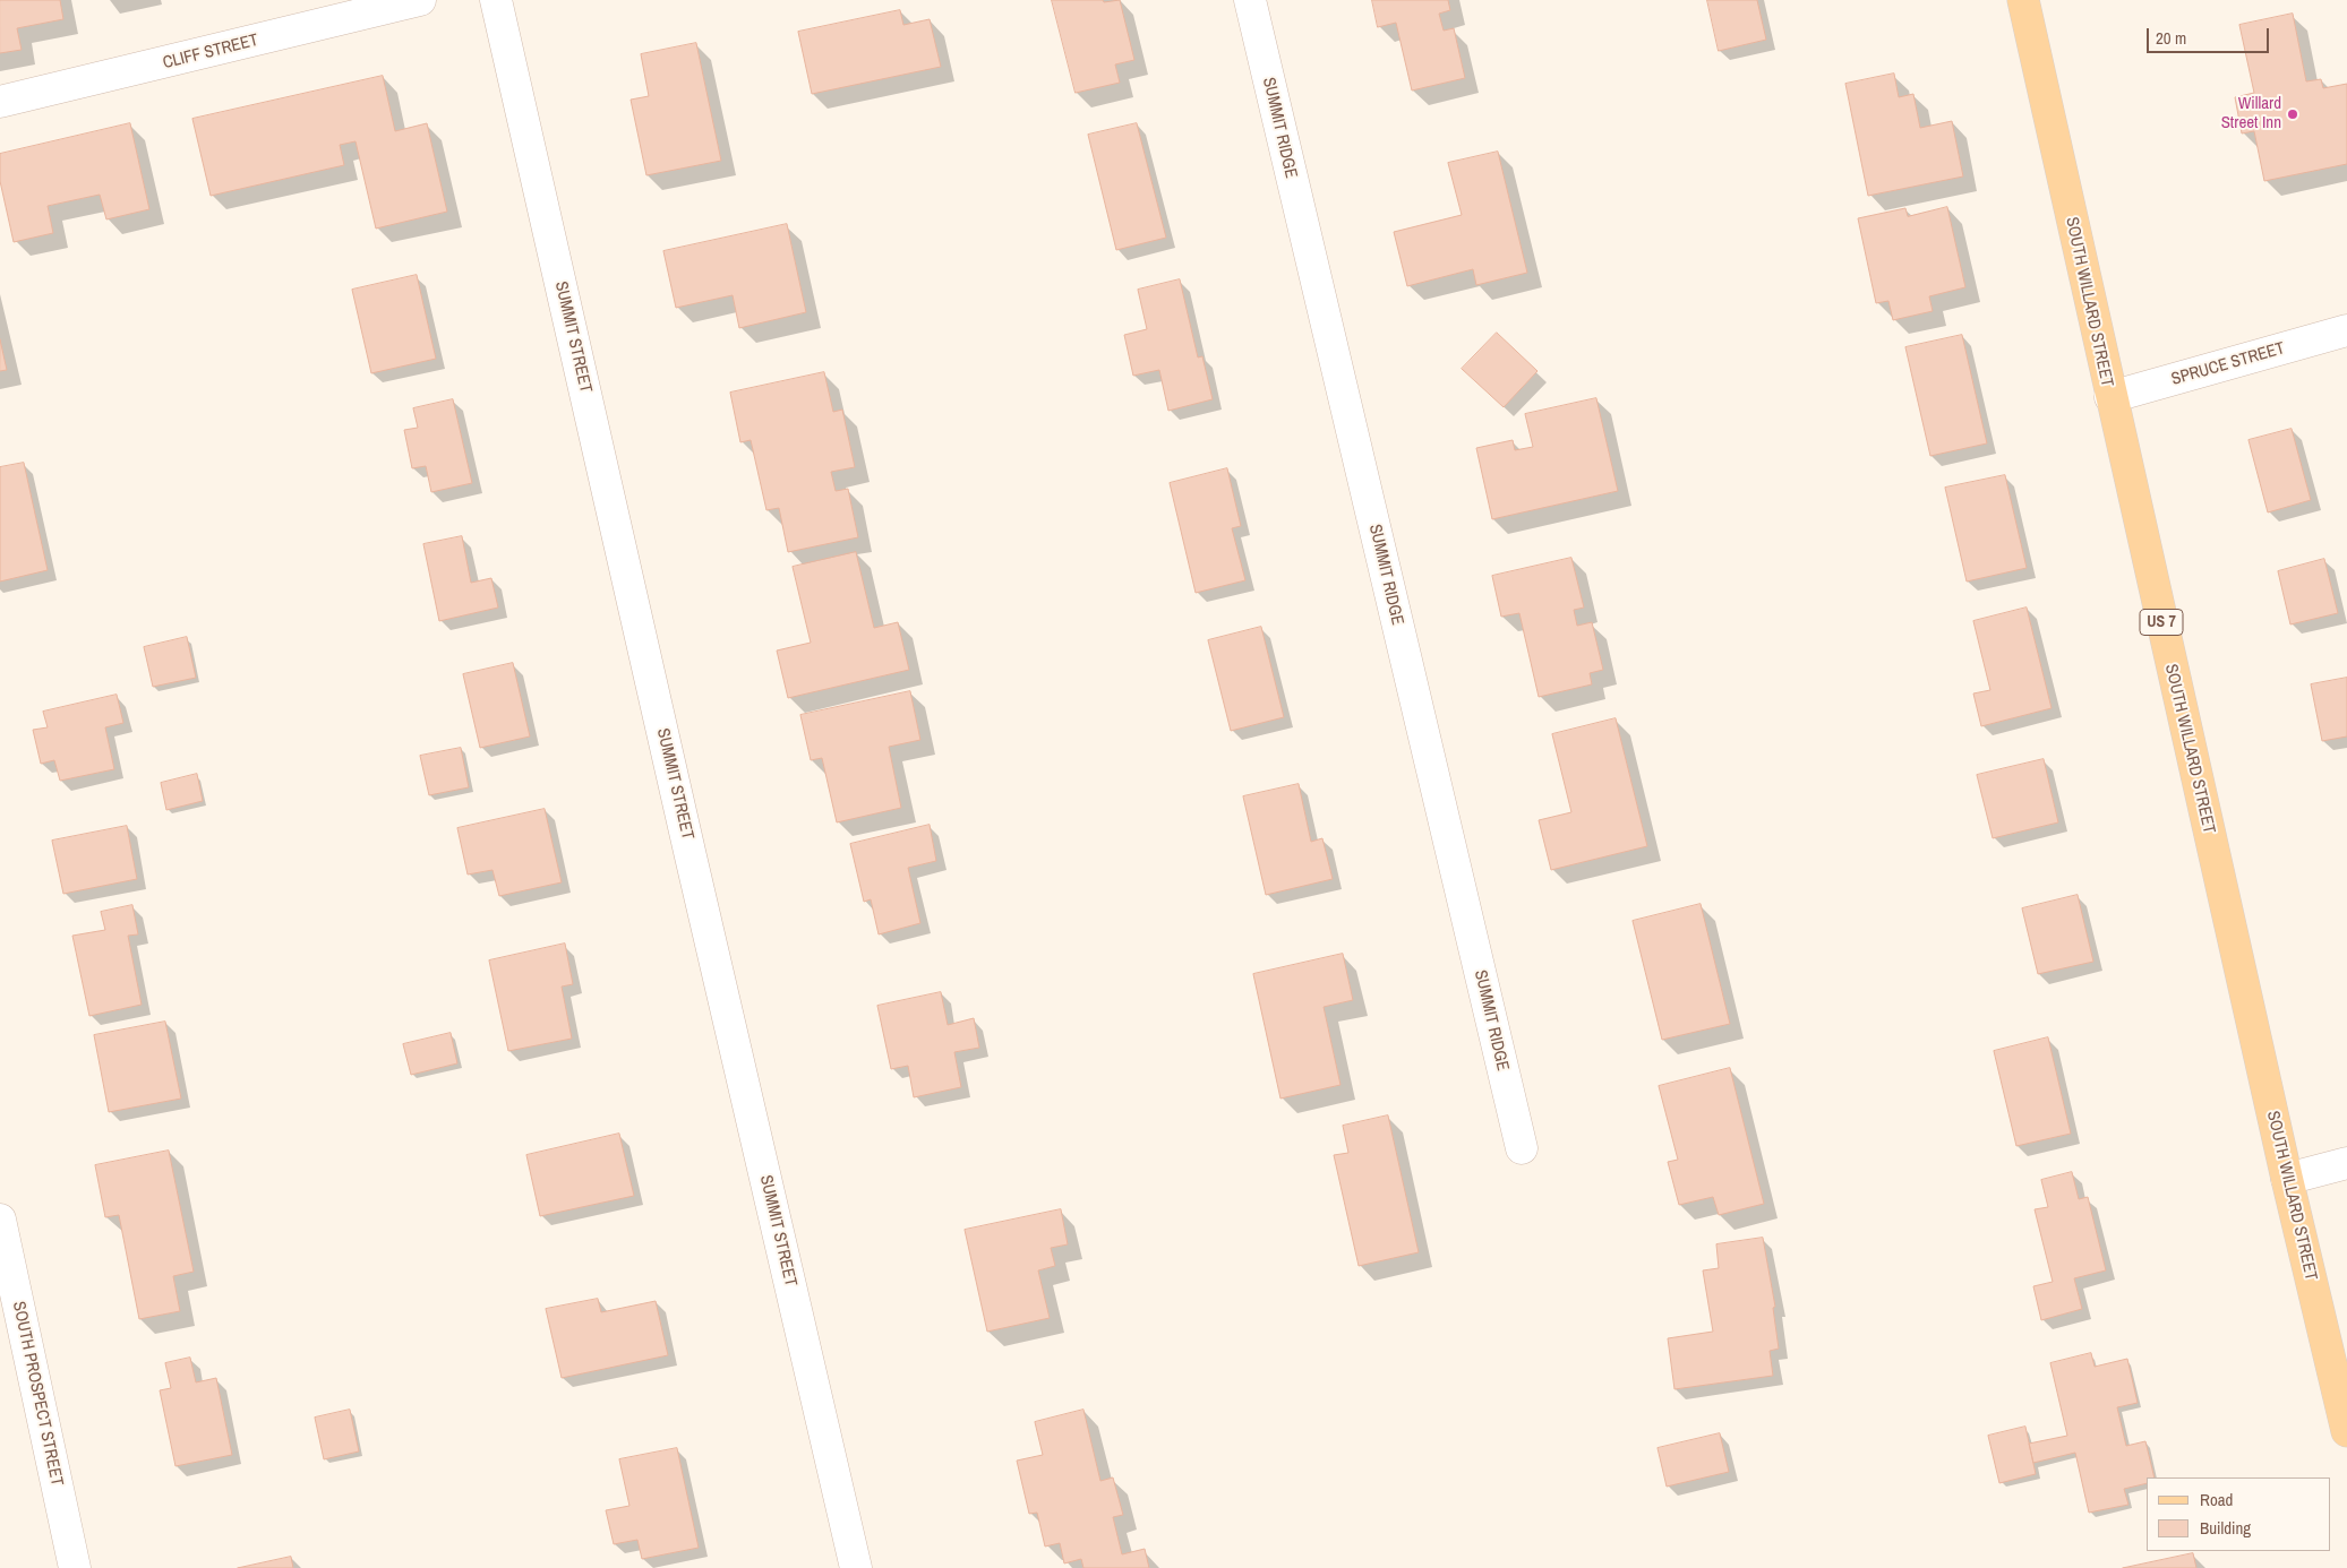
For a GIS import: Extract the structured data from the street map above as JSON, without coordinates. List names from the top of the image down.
{
  "streets": {
    "main road": ["SOUTH WILLARD STREET", "US 7"],
    "street": [
      "CLIFF STREET",
      "SUMMIT RIDGE",
      "SUMMIT STREET",
      "SPRUCE STREET",
      "SOUTH PROSPECT STREET"
    ]
  },
  "crossings": [
    ["SOUTH WILLARD STREET", "SPRUCE STREET"]
  ],
  "places": ["Willard Street Inn"],
  "legend": ["Road", "Building"],
  "scale_bar": "20 m"
}
